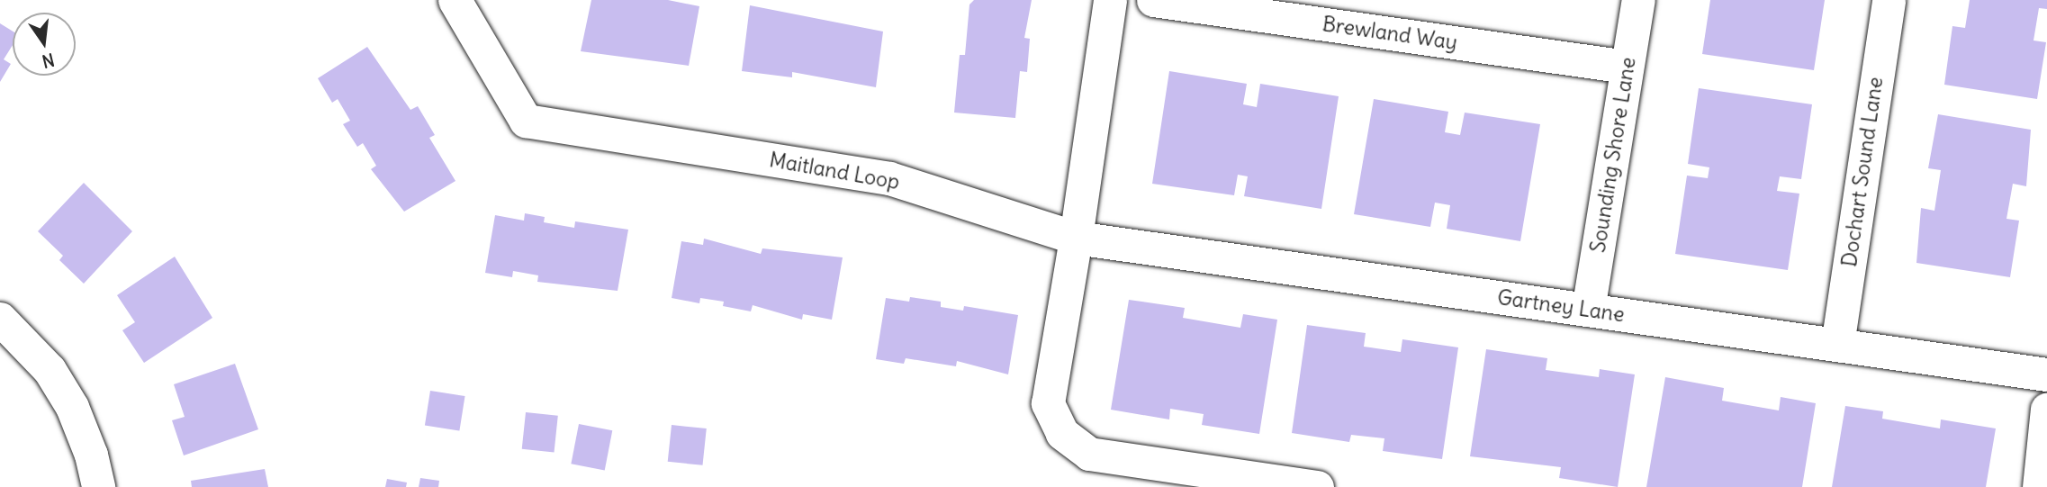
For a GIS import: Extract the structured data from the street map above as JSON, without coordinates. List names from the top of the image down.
{
  "streets": {
    "street": [
      "Brewland Way",
      "Sounding Shore Lane",
      "Maitland Loop",
      "Dochart Sound Lane",
      "Gartney Lane"
    ]
  },
  "crossings": [
    ["Brewland Way", "Sounding Shore Lane"],
    ["Sounding Shore Lane", "Gartney Lane"],
    ["Maitland Loop", "Gartney Lane"],
    ["Dochart Sound Lane", "Gartney Lane"]
  ],
  "north": "bottom"
}
